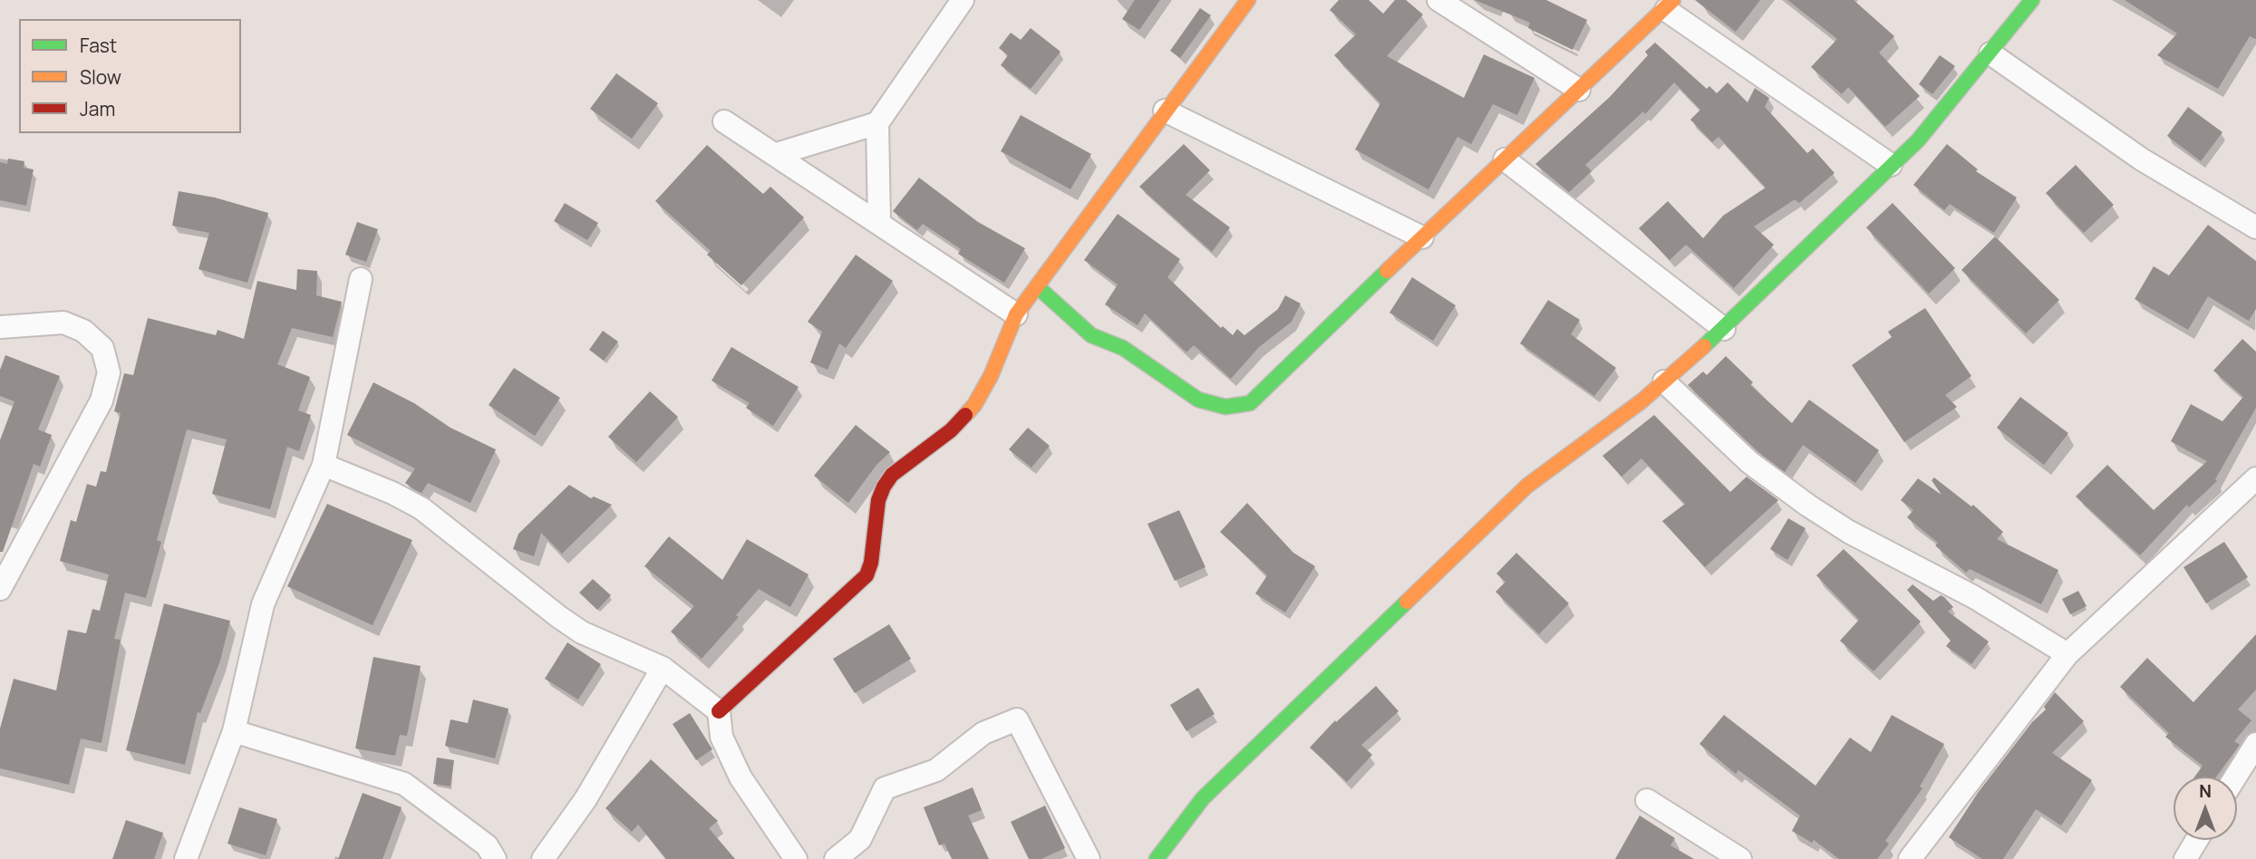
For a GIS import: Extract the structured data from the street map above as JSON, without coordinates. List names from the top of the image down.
{
  "legend": ["Fast", "Slow", "Jam"],
  "north": "top"
}
